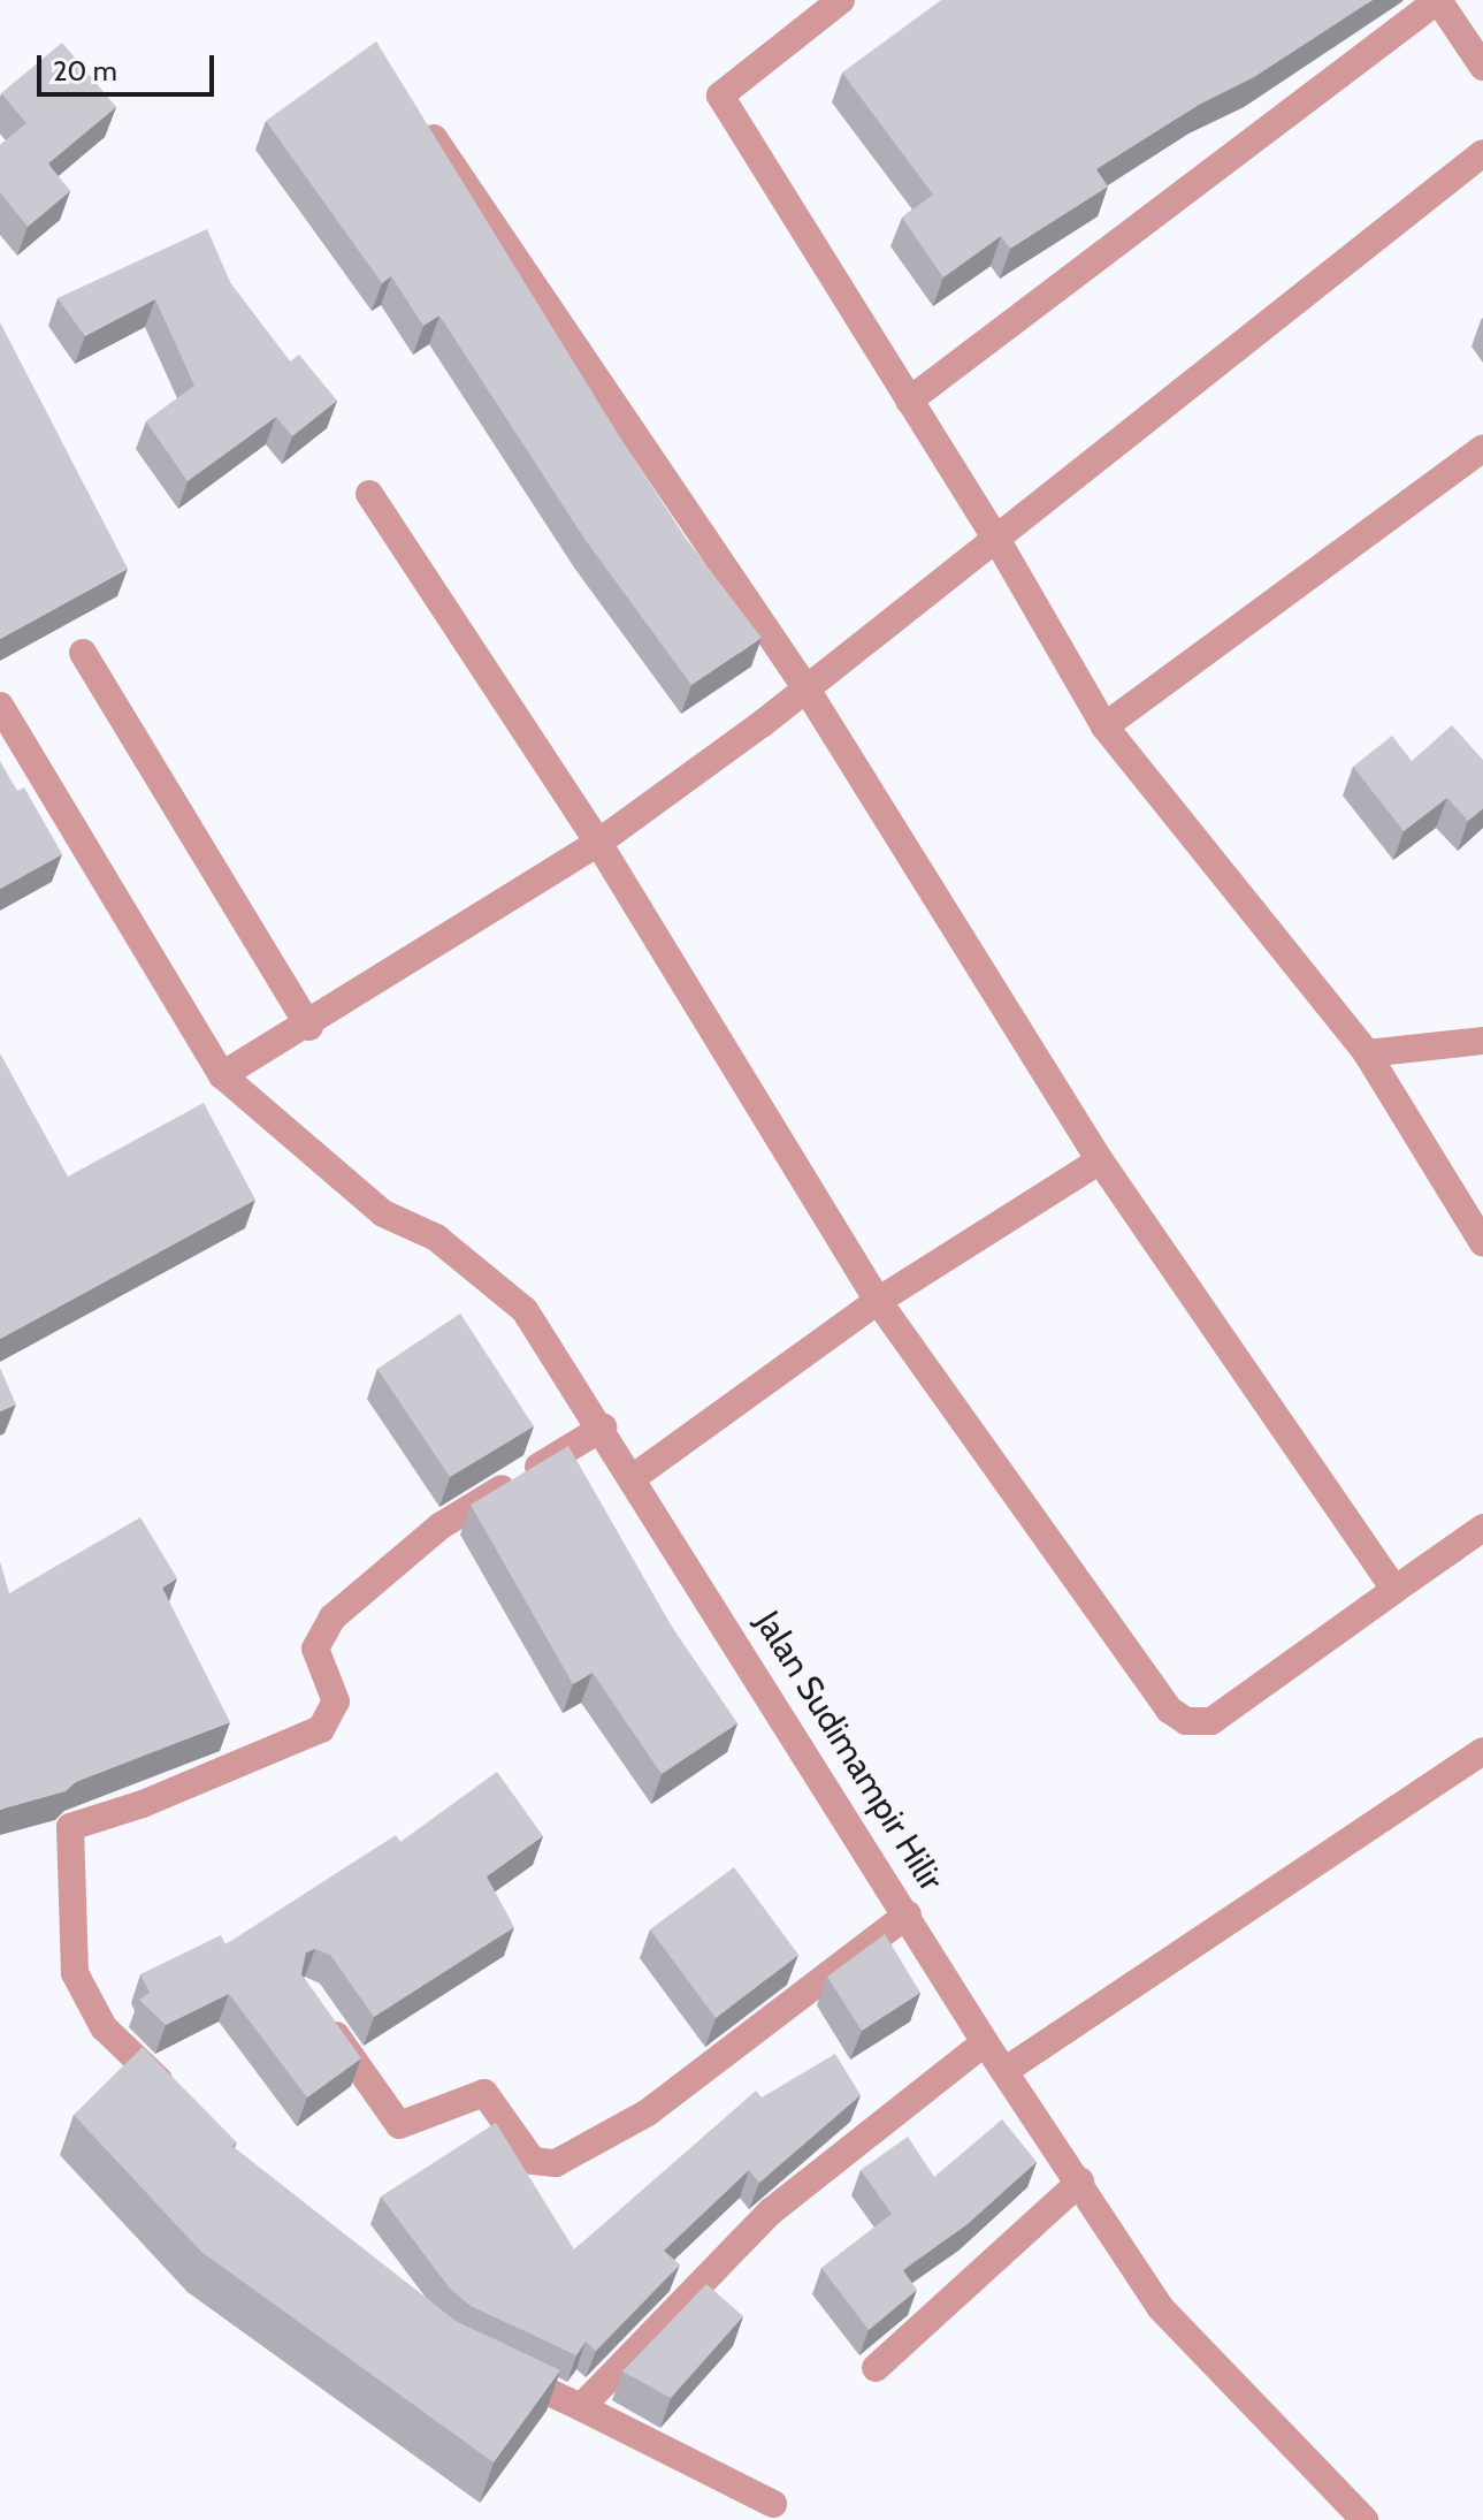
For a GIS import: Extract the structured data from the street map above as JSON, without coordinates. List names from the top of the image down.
{
  "streets": {
    "street": ["Jalan Sudimampir Hilir"]
  },
  "scale_bar": "20 m"
}
